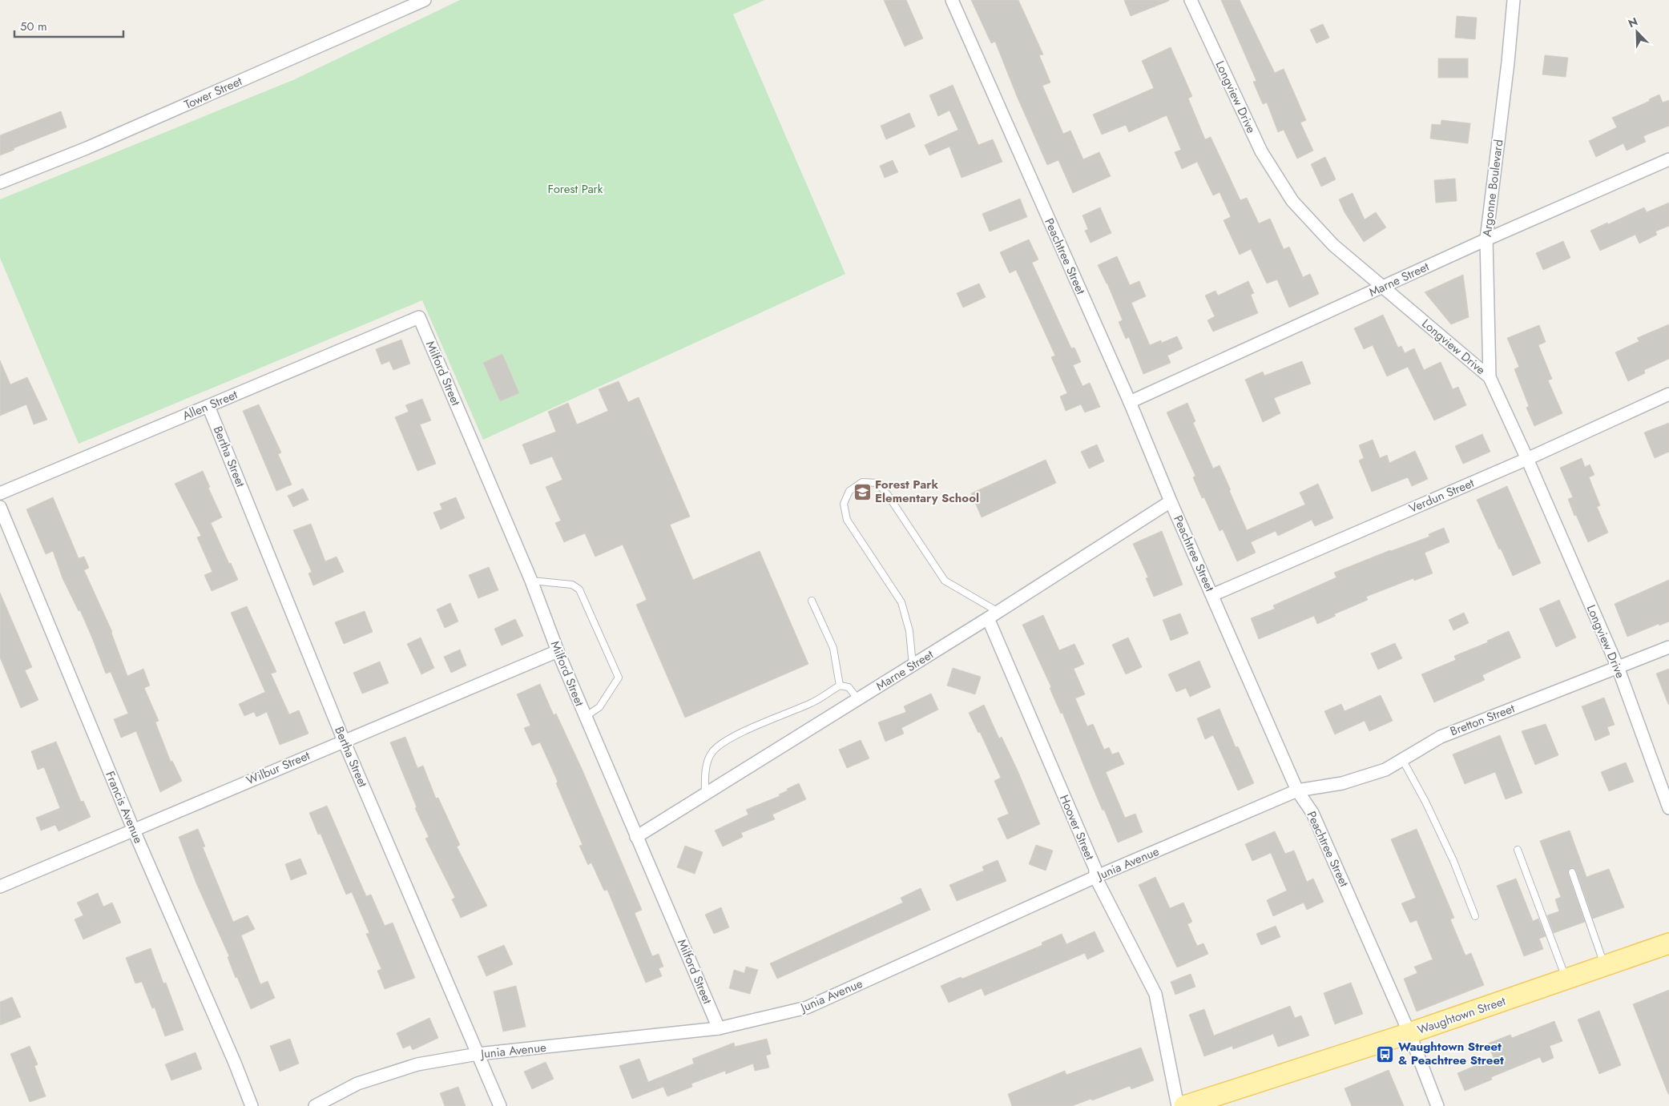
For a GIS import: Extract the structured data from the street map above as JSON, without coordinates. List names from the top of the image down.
{
  "streets": {
    "main road": ["Waughtown Street"],
    "street": [
      "Tower Street",
      "Longview Drive",
      "Argonne Boulevard",
      "Peachtree Street",
      "Marne Street",
      "Milford Street",
      "Allen Street",
      "Bertha Street",
      "Verdun Street",
      "Bretton Street",
      "Wilbur Street",
      "Francis Avenue",
      "Hoover Street",
      "Junia Avenue"
    ]
  },
  "crossings": [
    ["Longview Drive", "Argonne Boulevard"],
    ["Longview Drive", "Marne Street"],
    ["Longview Drive", "Verdun Street"],
    ["Longview Drive", "Bretton Street"],
    ["Argonne Boulevard", "Marne Street"],
    ["Peachtree Street", "Marne Street"],
    ["Peachtree Street", "Verdun Street"],
    ["Peachtree Street", "Bretton Street"],
    ["Peachtree Street", "Junia Avenue"],
    ["Peachtree Street", "Waughtown Street"],
    ["Marne Street", "Milford Street"],
    ["Marne Street", "Hoover Street"],
    ["Milford Street", "Allen Street"],
    ["Milford Street", "Wilbur Street"],
    ["Milford Street", "Junia Avenue"],
    ["Allen Street", "Bertha Street"],
    ["Bertha Street", "Wilbur Street"],
    ["Bertha Street", "Junia Avenue"],
    ["Bretton Street", "Junia Avenue"],
    ["Wilbur Street", "Francis Avenue"],
    ["Hoover Street", "Junia Avenue"]
  ],
  "parks": ["Forest Park"],
  "places": {
    "school or university": ["Forest Park Elementary School"],
    "bus stop": ["Waughtown Street & Peachtree Street"]
  },
  "scale_bar": "50 m",
  "north": "top left"
}
